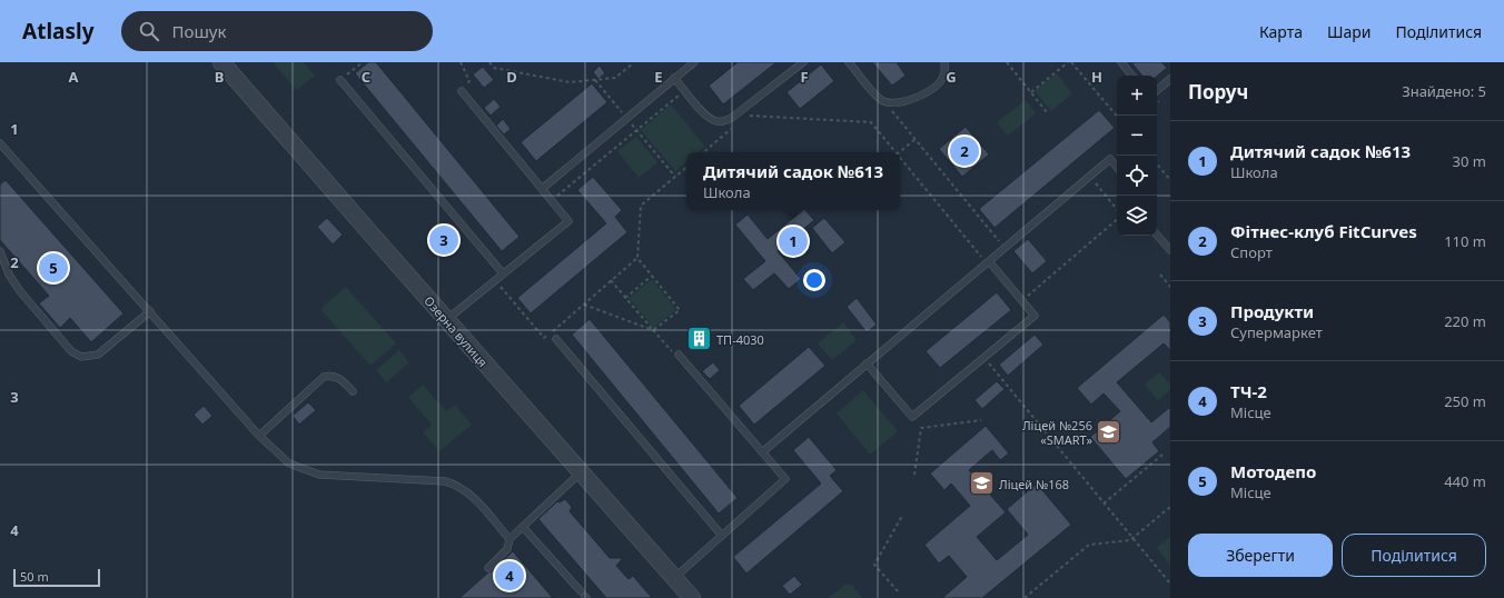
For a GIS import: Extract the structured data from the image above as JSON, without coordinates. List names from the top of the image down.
{
  "streets": {
    "street": ["Озерна вулиця"]
  },
  "places": {
    "building": ["ТП-4030"],
    "school or university": ["Ліцей №256 «SMART»", "Ліцей №168"]
  },
  "scale_bar": "50 m",
  "page": {
    "header": "Atlasly",
    "search": "Пошук",
    "nav": ["Карта", "Шари", "Поділитися"],
    "heading": ["Поруч", "Знайдено: 5"],
    "map_buttons": ["+", "−"],
    "list": [
      {
        "mark": "1",
        "name": "Дитячий садок №613",
        "note": "Школа",
        "value": "30 m"
      },
      {
        "mark": "2",
        "name": "Фітнес-клуб FitCurves",
        "note": "Спорт",
        "value": "110 m"
      },
      {
        "mark": "3",
        "name": "Продукти",
        "note": "Супермаркет",
        "value": "220 m"
      },
      {
        "mark": "4",
        "name": "ТЧ-2",
        "note": "Місце",
        "value": "250 m"
      },
      {
        "mark": "5",
        "name": "Мотодепо",
        "note": "Місце",
        "value": "440 m"
      }
    ],
    "pins": [
      "2",
      "3",
      "1",
      "5",
      "4"
    ],
    "popup": ["Дитячий садок №613", "Школа"],
    "buttons": ["Зберегти", "Поділитися"],
    "scale": "50 m"
  },
  "grid": {
    "columns": [
      "A",
      "B",
      "C",
      "D",
      "E",
      "F",
      "G",
      "H"
    ],
    "rows": [
      "1",
      "2",
      "3",
      "4"
    ]
  }
}
